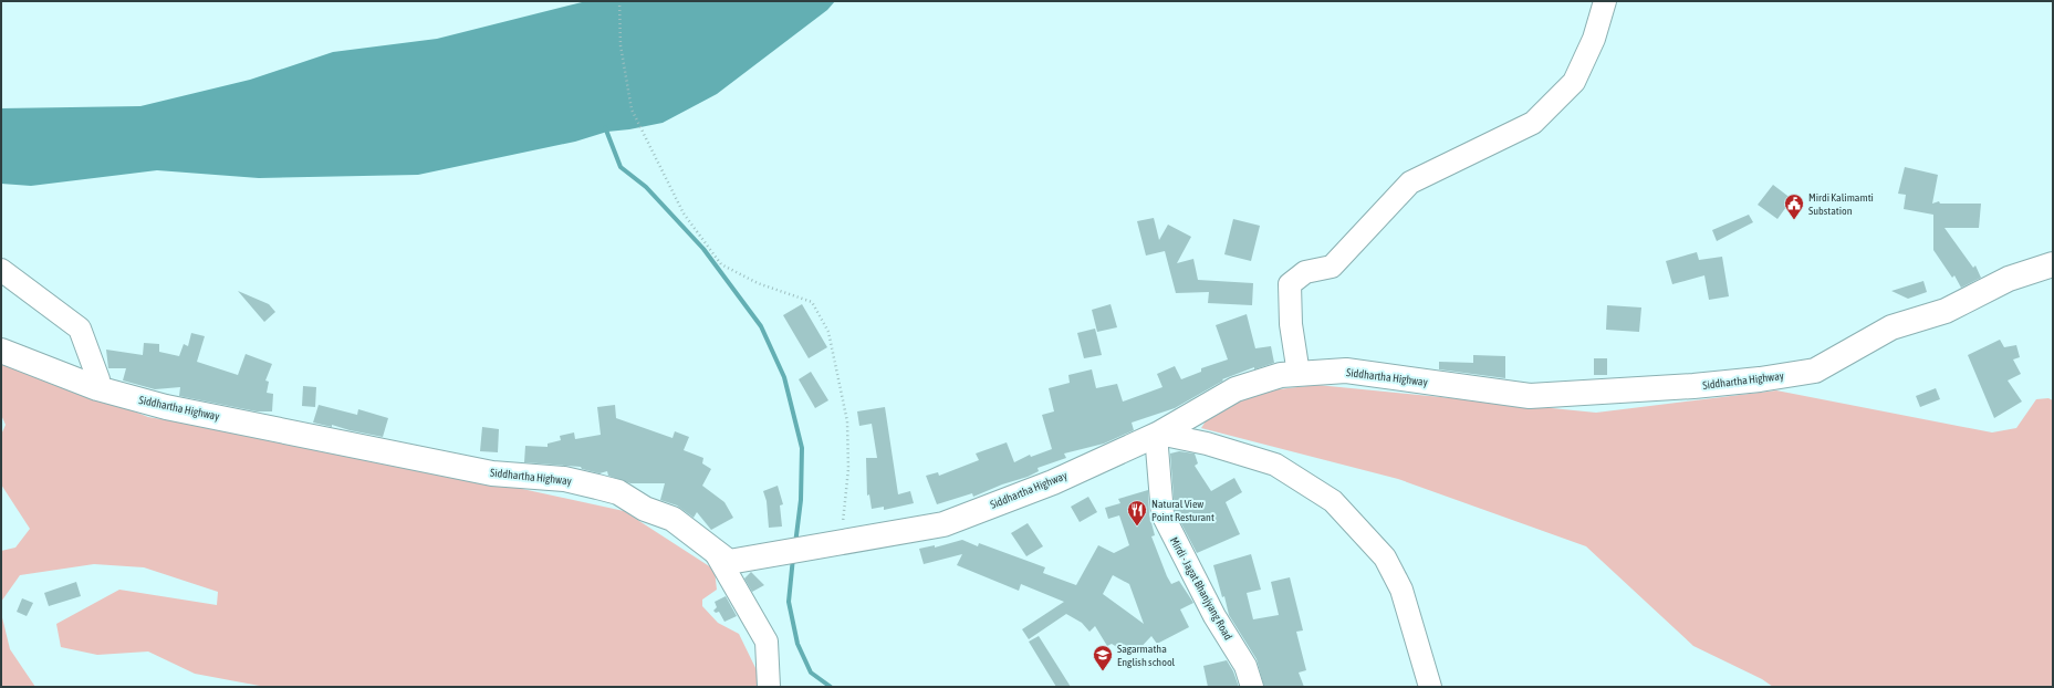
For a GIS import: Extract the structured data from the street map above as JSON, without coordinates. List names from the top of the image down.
{
  "streets": {
    "highway": ["Siddhartha Highway"],
    "street": ["Mirdi - Jagat Bhanjyang Road"]
  },
  "crossings": [
    ["Siddhartha Highway", "Mirdi - Jagat Bhanjyang Road"]
  ],
  "places": {
    "public building": ["Mirdi Kalimamti Substation"],
    "restaurant": ["Natural View Point Resturant"],
    "school or university": ["Sagarmatha English school"]
  }
}
